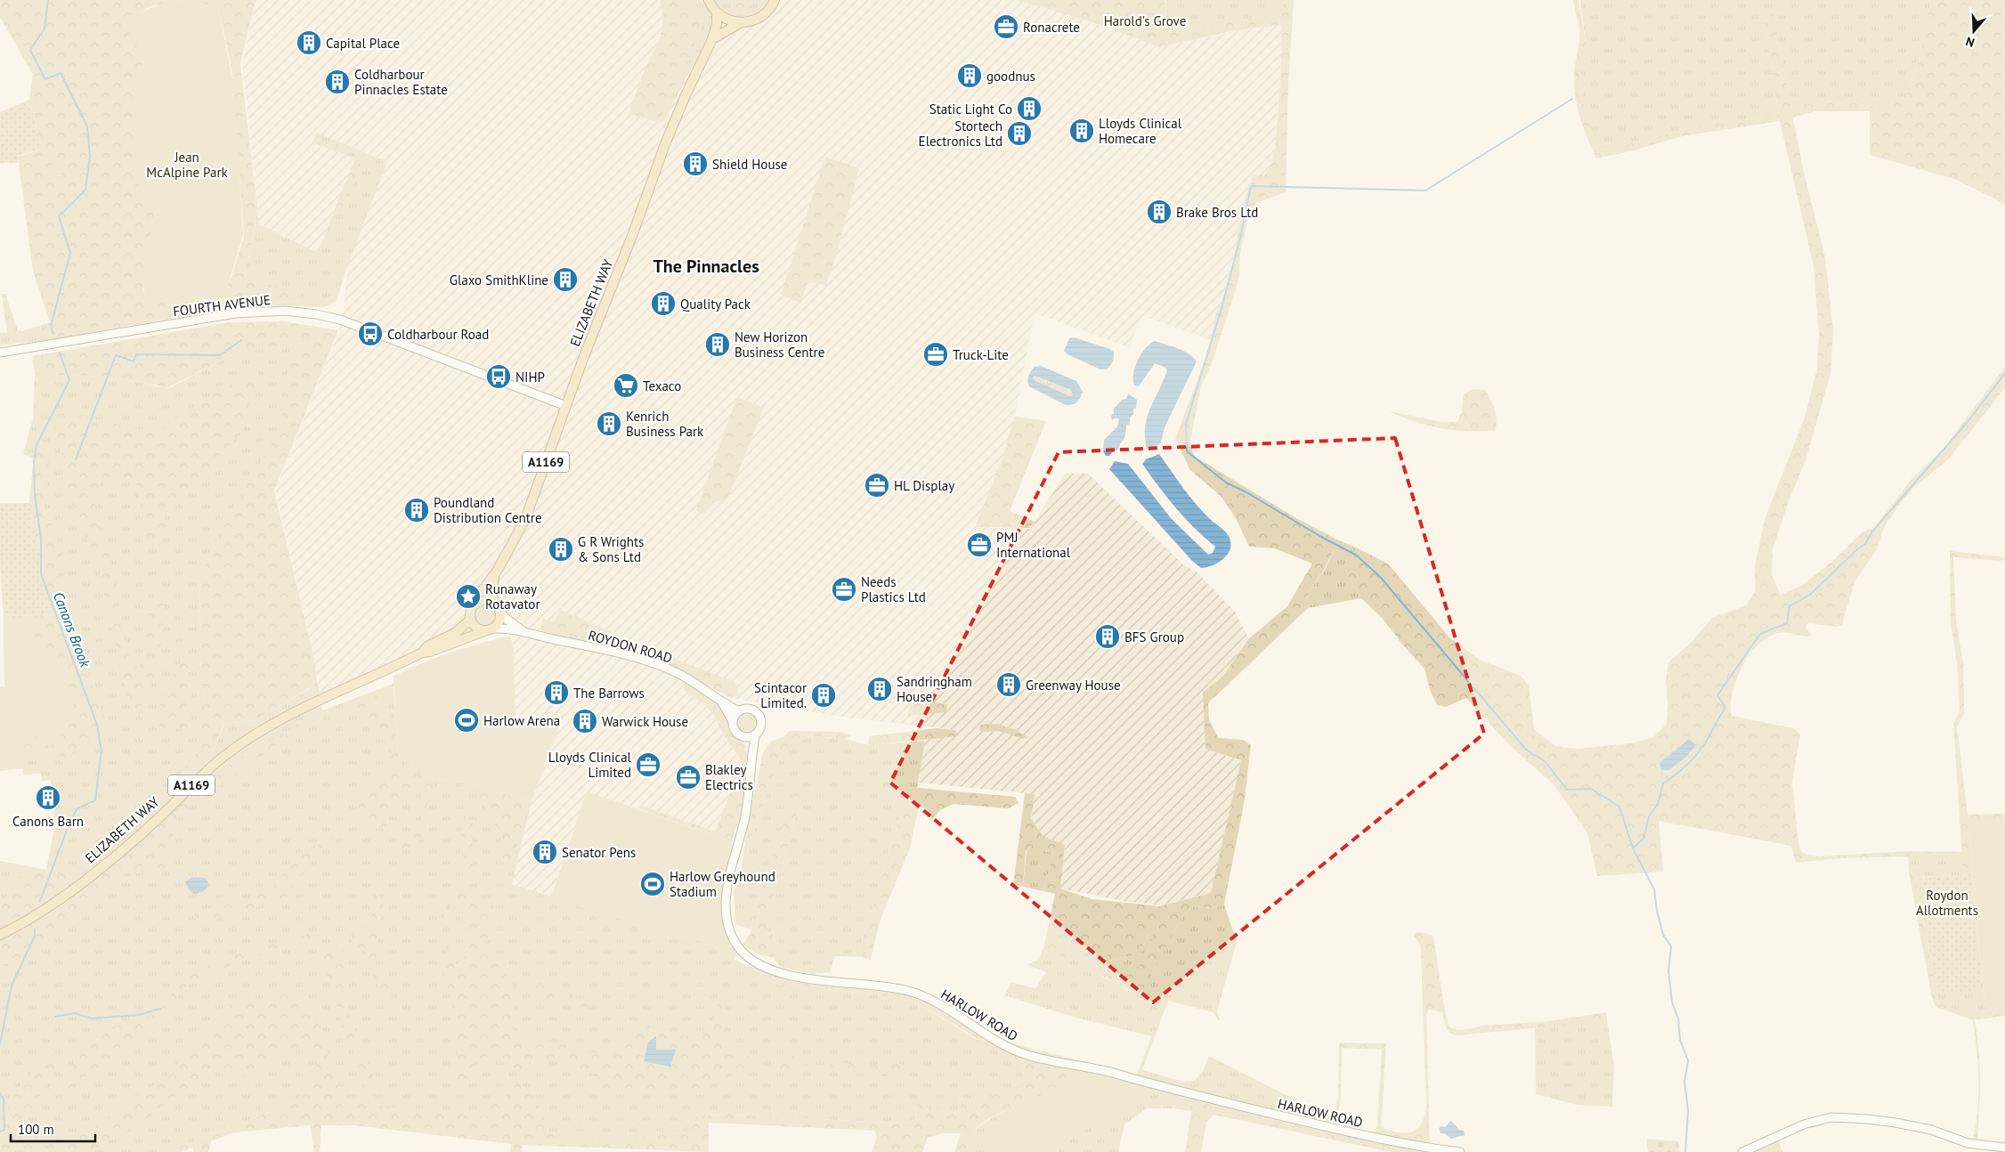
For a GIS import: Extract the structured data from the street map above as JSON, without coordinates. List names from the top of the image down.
{
  "streets": {
    "main road": ["ELIZABETH WAY", "A1169"],
    "street": ["FOURTH AVENUE", "ROYDON ROAD", "HARLOW ROAD"]
  },
  "crossings": [
    ["ELIZABETH WAY", "FOURTH AVENUE"],
    ["ELIZABETH WAY", "ROYDON ROAD"],
    ["ROYDON ROAD", "HARLOW ROAD"]
  ],
  "districts": ["The Pinnacles"],
  "water": ["Canons Brook"],
  "parks": ["Harold's Grove", "Jean McAlpine Park", "Roydon Allotments"],
  "places": {
    "office": [
      "Ronacrete",
      "Truck-Lite",
      "HL Display",
      "PMJ International",
      "Needs Plastics Ltd",
      "Lloyds Clinical Limited",
      "Blakley Electrics"
    ],
    "building": [
      "Capital Place",
      "goodnus",
      "Coldharbour Pinnacles Estate",
      "Static Light Co",
      "Lloyds Clinical Homecare",
      "Stortech Electronics Ltd",
      "Shield House",
      "Brake Bros Ltd",
      "Glaxo SmithKline",
      "Quality Pack",
      "New Horizon Business Centre",
      "Kenrich Business Park",
      "Poundland Distribution Centre",
      "G R Wrights & Sons Ltd",
      "BFS Group",
      "Greenway House",
      "Sandringham House",
      "The Barrows",
      "Scintacor Limited.",
      "Warwick House",
      "Canons Barn",
      "Senator Pens"
    ],
    "bus stop": ["Coldharbour Road", "NIHP"],
    "supermarket": ["Texaco"],
    "place": ["Runaway Rotavator"],
    "sports": ["Harlow Arena", "Harlow Greyhound Stadium"]
  },
  "scale_bar": "100 m",
  "north": "bottom"
}
